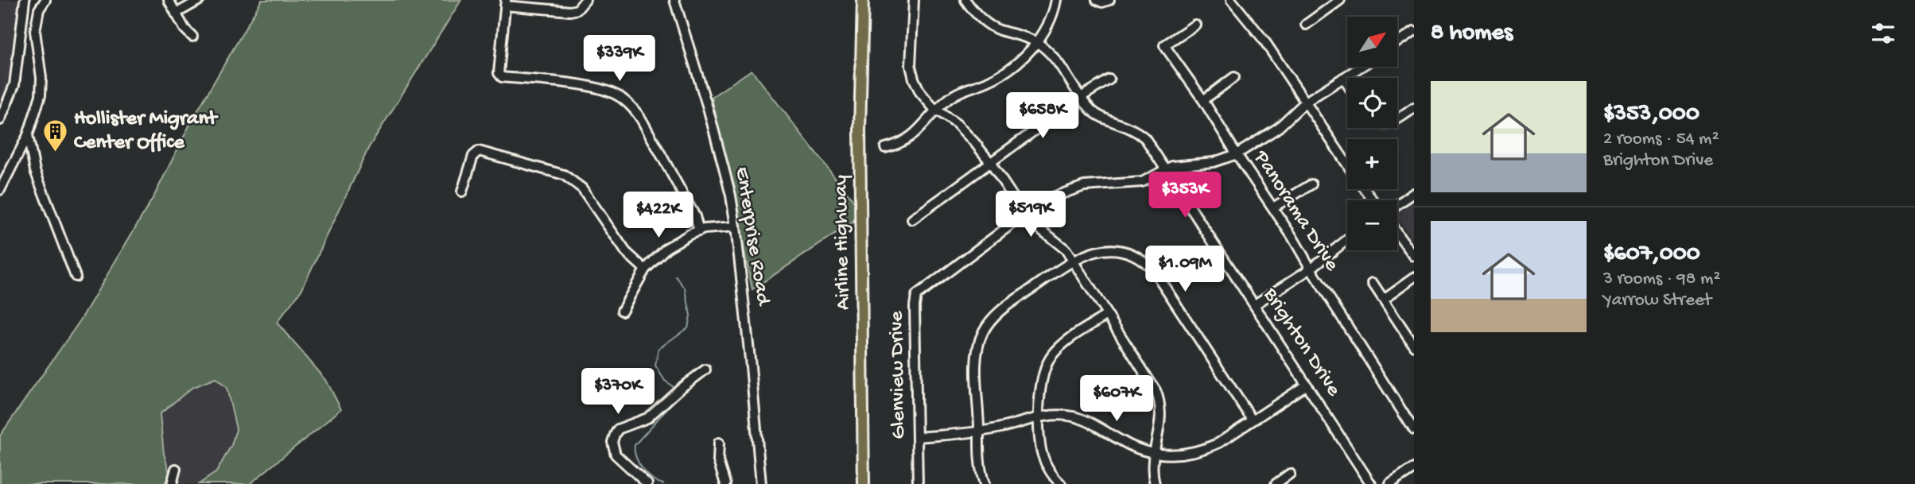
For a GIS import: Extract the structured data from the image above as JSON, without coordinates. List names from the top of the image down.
{
  "streets": {
    "main road": ["Airline Highway"],
    "street": [
      "Panorama Drive",
      "Enterprise Road",
      "Brighton Drive",
      "Glenview Drive"
    ]
  },
  "crossings": [
    ["Panorama Drive", "Glenview Drive"],
    ["Brighton Drive", "Glenview Drive"]
  ],
  "places": {
    "building": ["Hollister Migrant Center Office"]
  },
  "north": "top right",
  "page": {
    "heading": "8 homes",
    "map_buttons": ["+", "−"],
    "price": [
      "$339K",
      "$658K",
      "$353K",
      "$519K",
      "$422K",
      "$1.09M",
      "$370K",
      "$607K"
    ],
    "list": [
      {
        "name": "$353,000",
        "note": "2 rooms · 54 m² · Brighton Drive"
      },
      {
        "name": "$607,000",
        "note": "3 rooms · 98 m² · Yarrow Street"
      }
    ]
  }
}
